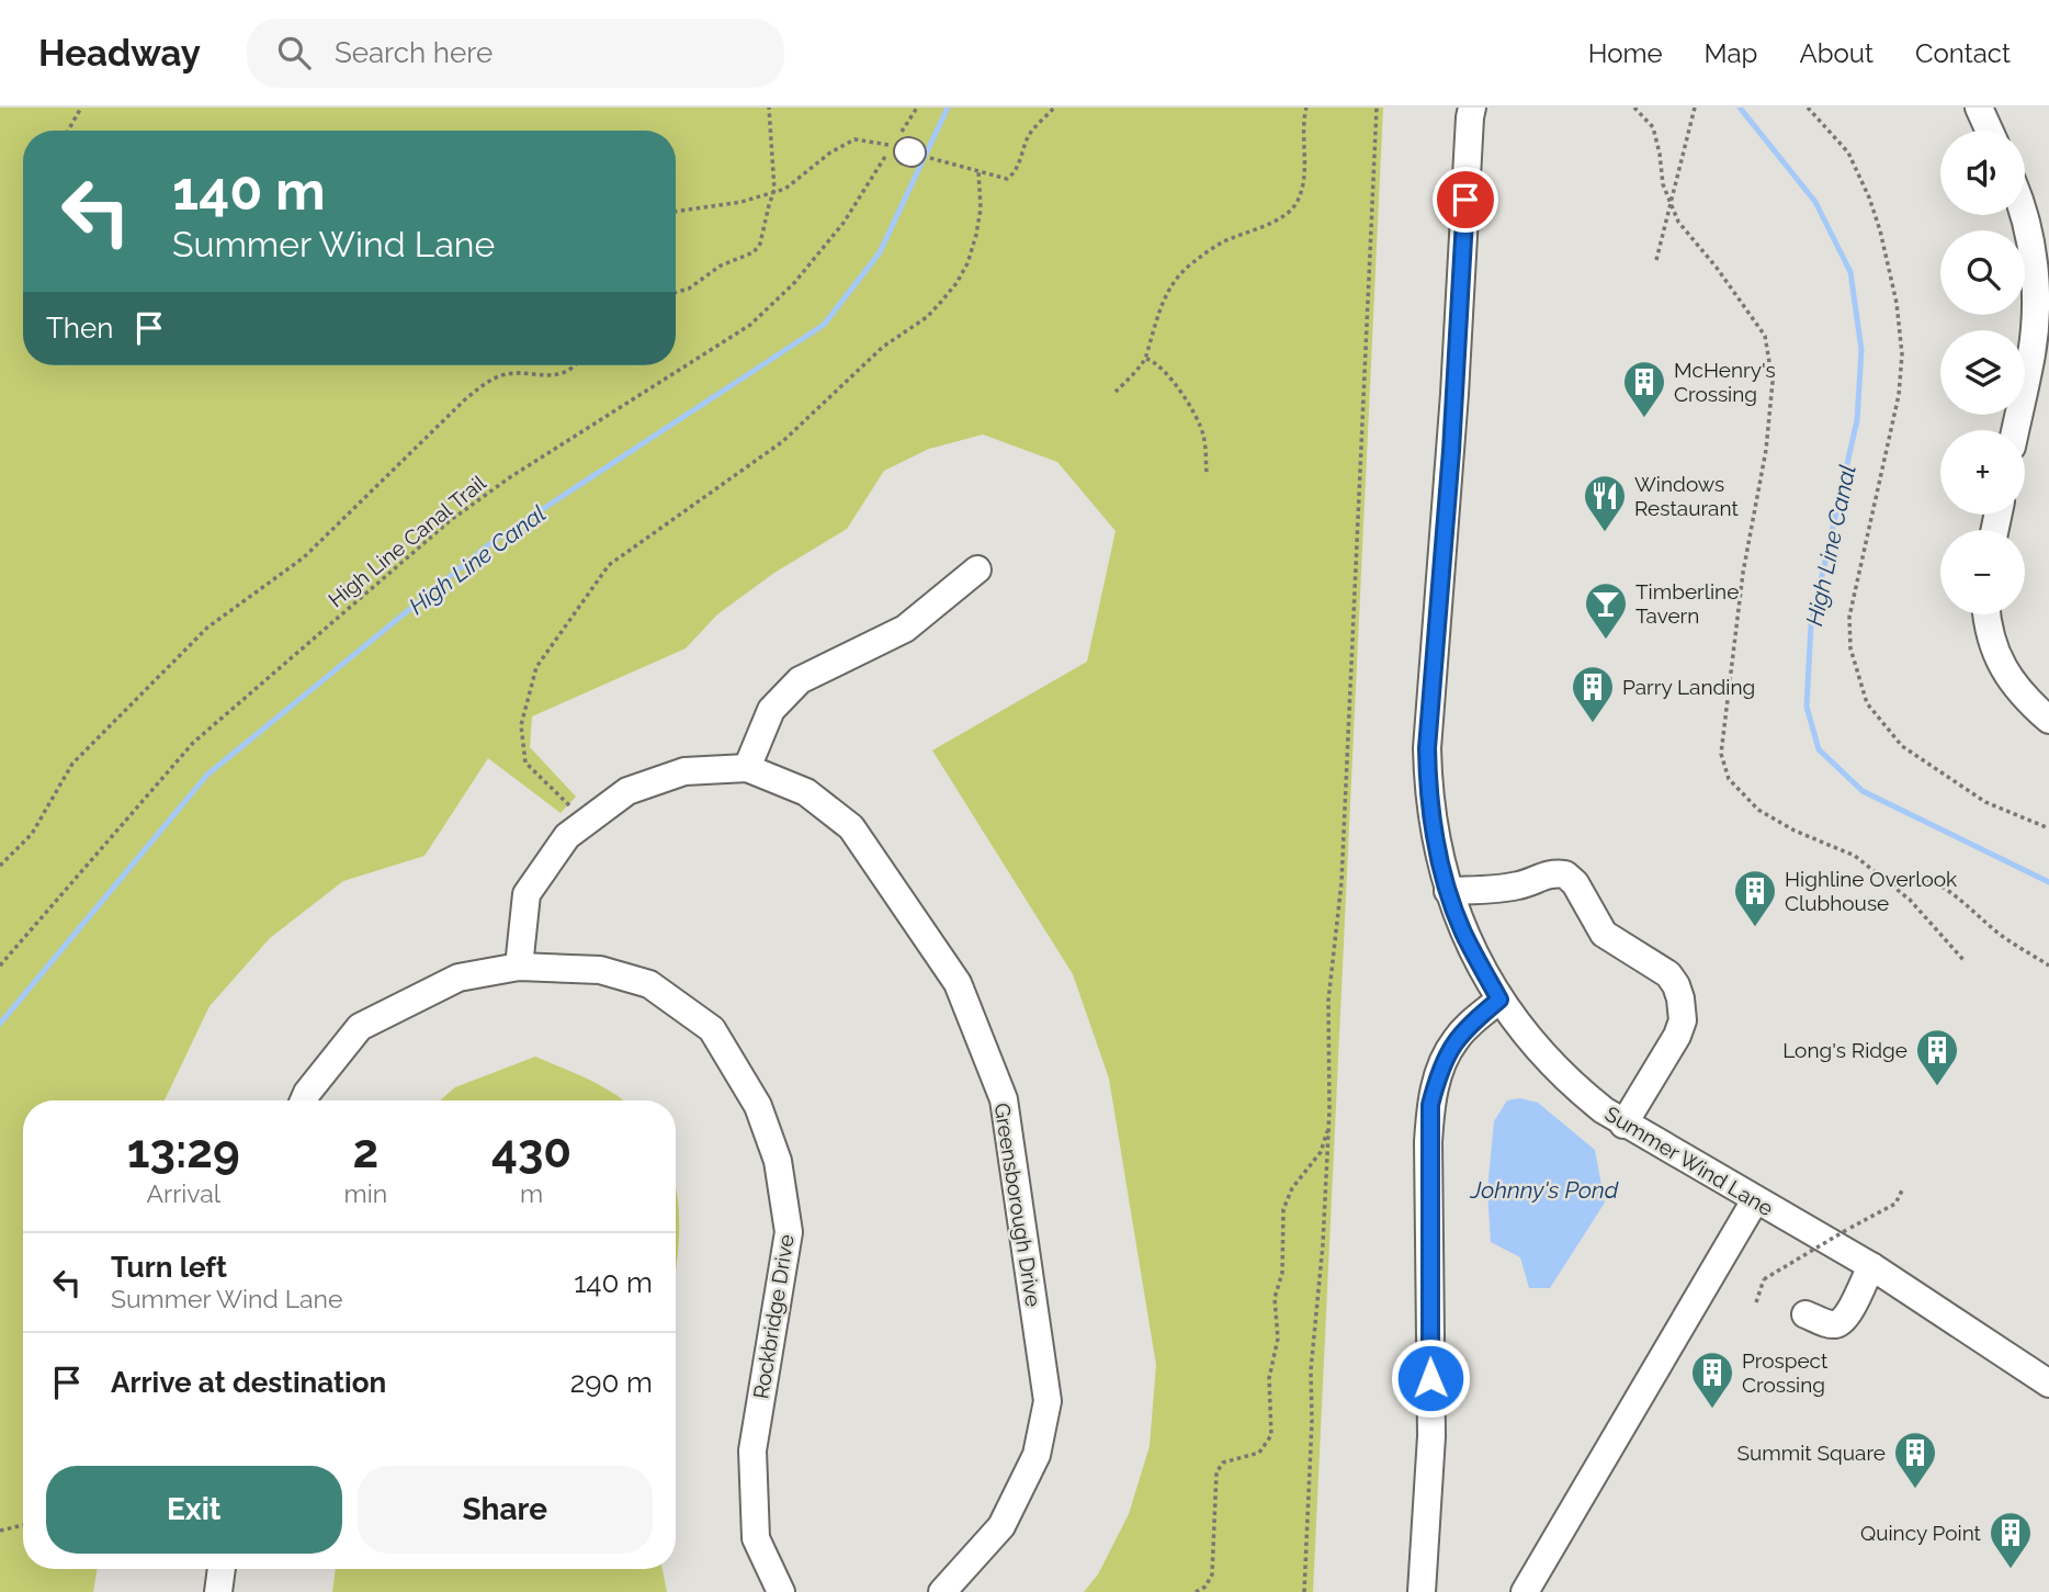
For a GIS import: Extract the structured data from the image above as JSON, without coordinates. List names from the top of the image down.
{
  "streets": {
    "street": ["Summer Wind Lane", "Greensborough Drive", "Rockbridge Drive"],
    "path": ["High Line Canal Trail"]
  },
  "crossings": [
    ["Greensborough Drive", "Rockbridge Drive"]
  ],
  "water": ["High Line Canal", "Johnny's Pond"],
  "places": {
    "building": [
      "McHenry's Crossing",
      "Parry Landing",
      "Highline Overlook Clubhouse",
      "Long's Ridge",
      "Prospect Crossing",
      "Summit Square",
      "Quincy Point"
    ],
    "restaurant": ["Windows Restaurant"],
    "bar": ["Timberline Tavern"]
  },
  "page": {
    "header": "Headway",
    "search": "Search here",
    "nav": [
      "Home",
      "Map",
      "About",
      "Contact"
    ],
    "map_buttons": ["+", "−"],
    "turn": ["140 m", "Summer Wind Lane"],
    "then": "Then",
    "eta": [
      "13:29",
      "Arrival",
      "2",
      "min",
      "430",
      "m"
    ],
    "list": [
      {
        "name": "Turn left",
        "note": "Summer Wind Lane",
        "value": "140 m"
      },
      {
        "name": "Arrive at destination",
        "value": "290 m"
      }
    ],
    "buttons": ["Exit", "Share"]
  }
}
